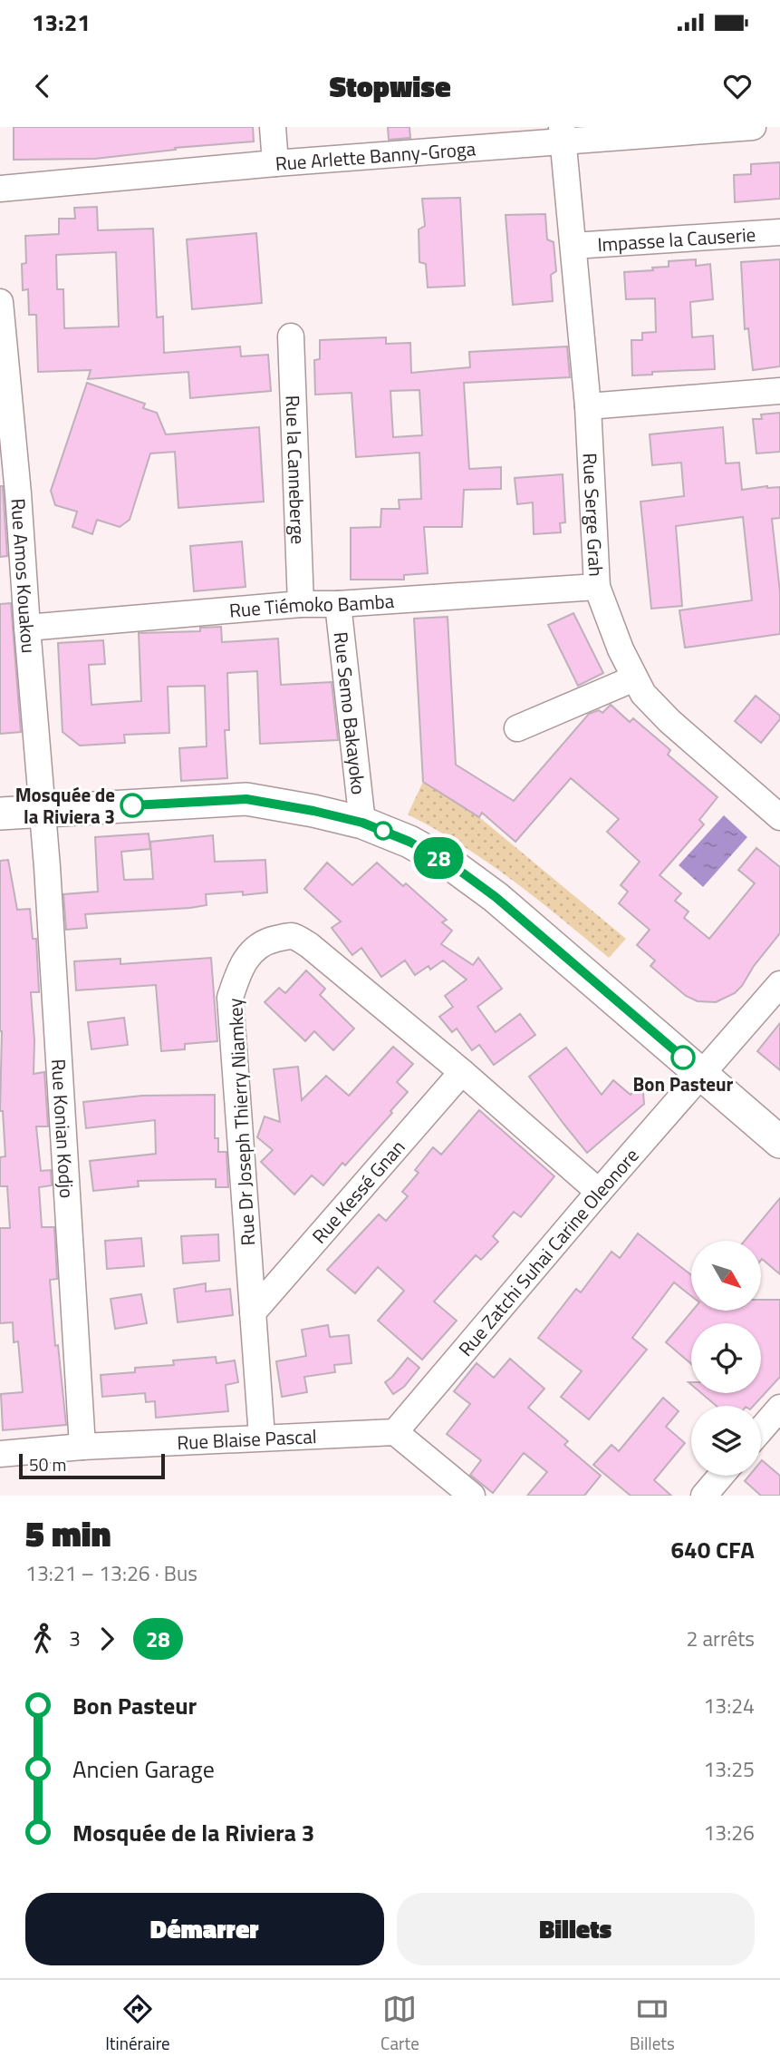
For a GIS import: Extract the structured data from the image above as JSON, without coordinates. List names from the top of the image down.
{
  "streets": {
    "street": [
      "Rue Arlette Banny-Groga",
      "Impasse la Causerie",
      "Rue la Canneberge",
      "Rue Serge Grah",
      "Rue Amos Kouakou",
      "Rue Tiémoko Bamba",
      "Rue Semo Bakayoko",
      "Rue Dr Joseph Thierry Niamkey",
      "Rue Konian Kodjo",
      "Rue Kessé Gnan",
      "Rue Zatchi Suhai Carine Oleonore",
      "Rue Blaise Pascal"
    ]
  },
  "crossings": [
    ["Rue Arlette Banny-Groga", "Rue Serge Grah"],
    ["Impasse la Causerie", "Rue Serge Grah"],
    ["Rue la Canneberge", "Rue Tiémoko Bamba"],
    ["Rue Serge Grah", "Rue Tiémoko Bamba"],
    ["Rue Amos Kouakou", "Rue Tiémoko Bamba"],
    ["Rue Amos Kouakou", "Rue Konian Kodjo"],
    ["Rue Tiémoko Bamba", "Rue Semo Bakayoko"],
    ["Rue Dr Joseph Thierry Niamkey", "Rue Kessé Gnan"],
    ["Rue Dr Joseph Thierry Niamkey", "Rue Zatchi Suhai Carine Oleonore"],
    ["Rue Dr Joseph Thierry Niamkey", "Rue Blaise Pascal"],
    ["Rue Konian Kodjo", "Rue Blaise Pascal"],
    ["Rue Zatchi Suhai Carine Oleonore", "Rue Blaise Pascal"]
  ],
  "places": ["Mosquée de la Riviera 3", "Bon Pasteur"],
  "lines": ["bus line 28"],
  "scale_bar": "50 m",
  "north": "bottom right",
  "page": {
    "status": "13:21",
    "header": "Stopwise",
    "on_map": "28",
    "scale": "50 m",
    "heading": ["5 min", "13:21 – 13:26 · Bus", "640 CFA"],
    "legs": ["3", "28", "2 arrêts"],
    "list": [
      {
        "name": "Bon Pasteur",
        "value": "13:24"
      },
      {
        "name": "Ancien Garage",
        "value": "13:25"
      },
      {
        "name": "Mosquée de la Riviera 3",
        "value": "13:26"
      }
    ],
    "buttons": ["Démarrer", "Billets"],
    "tabs": ["Itinéraire", "Carte", "Billets"]
  }
}
